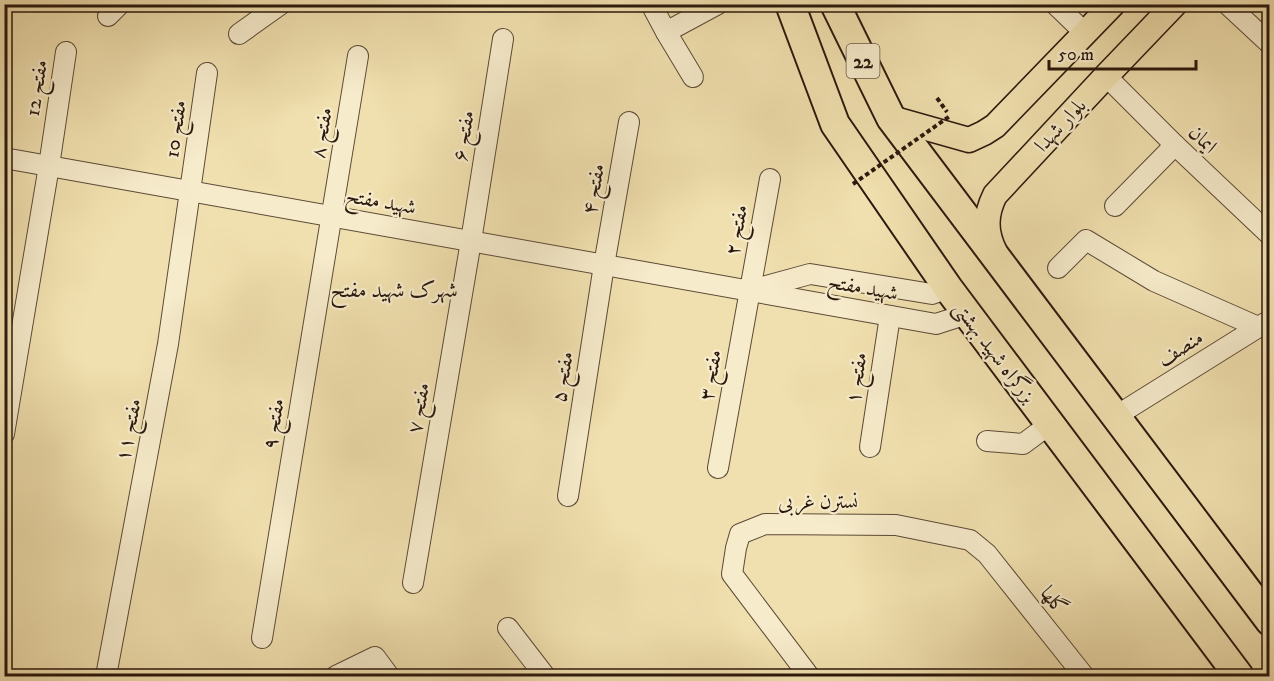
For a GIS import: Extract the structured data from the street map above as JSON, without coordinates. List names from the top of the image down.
{
  "streets": {
    "highway": ["22", "بزرگراه شهید بهشتی"],
    "main road": ["بلوار شهدا"],
    "street": [
      "مفتح 12",
      "مفتح 10",
      "مفتح ۸",
      "مفتح ۶",
      "ایمان",
      "مفتح ۴",
      "شهید مفتح",
      "مفتح ۲",
      "منصف",
      "مفتح ۳",
      "مفتح ۵",
      "مفتح ۱",
      "مفتح ۷",
      "مفتح ۹",
      "مفتح ۱۱",
      "نسترن غربی",
      "گلها"
    ]
  },
  "crossings": [
    ["مفتح 12", "شهید مفتح"],
    ["بلوار شهدا", "ایمان"],
    ["مفتح 10", "شهید مفتح"],
    ["مفتح 10", "مفتح ۱۱"],
    ["مفتح ۸", "شهید مفتح"],
    ["مفتح ۸", "مفتح ۹"],
    ["مفتح ۶", "شهید مفتح"],
    ["مفتح ۶", "مفتح ۷"],
    ["مفتح ۴", "شهید مفتح"],
    ["مفتح ۴", "مفتح ۵"],
    ["شهید مفتح", "مفتح ۲"],
    ["شهید مفتح", "بزرگراه شهید بهشتی"],
    ["شهید مفتح", "مفتح ۳"],
    ["شهید مفتح", "مفتح ۵"],
    ["شهید مفتح", "مفتح ۱"],
    ["شهید مفتح", "مفتح ۷"],
    ["شهید مفتح", "مفتح ۹"],
    ["شهید مفتح", "مفتح ۱۱"],
    ["مفتح ۲", "مفتح ۳"],
    ["نسترن غربی", "گلها"]
  ],
  "districts": ["شهرک شهید مفتح"],
  "scale_bar": "50 m"
}
